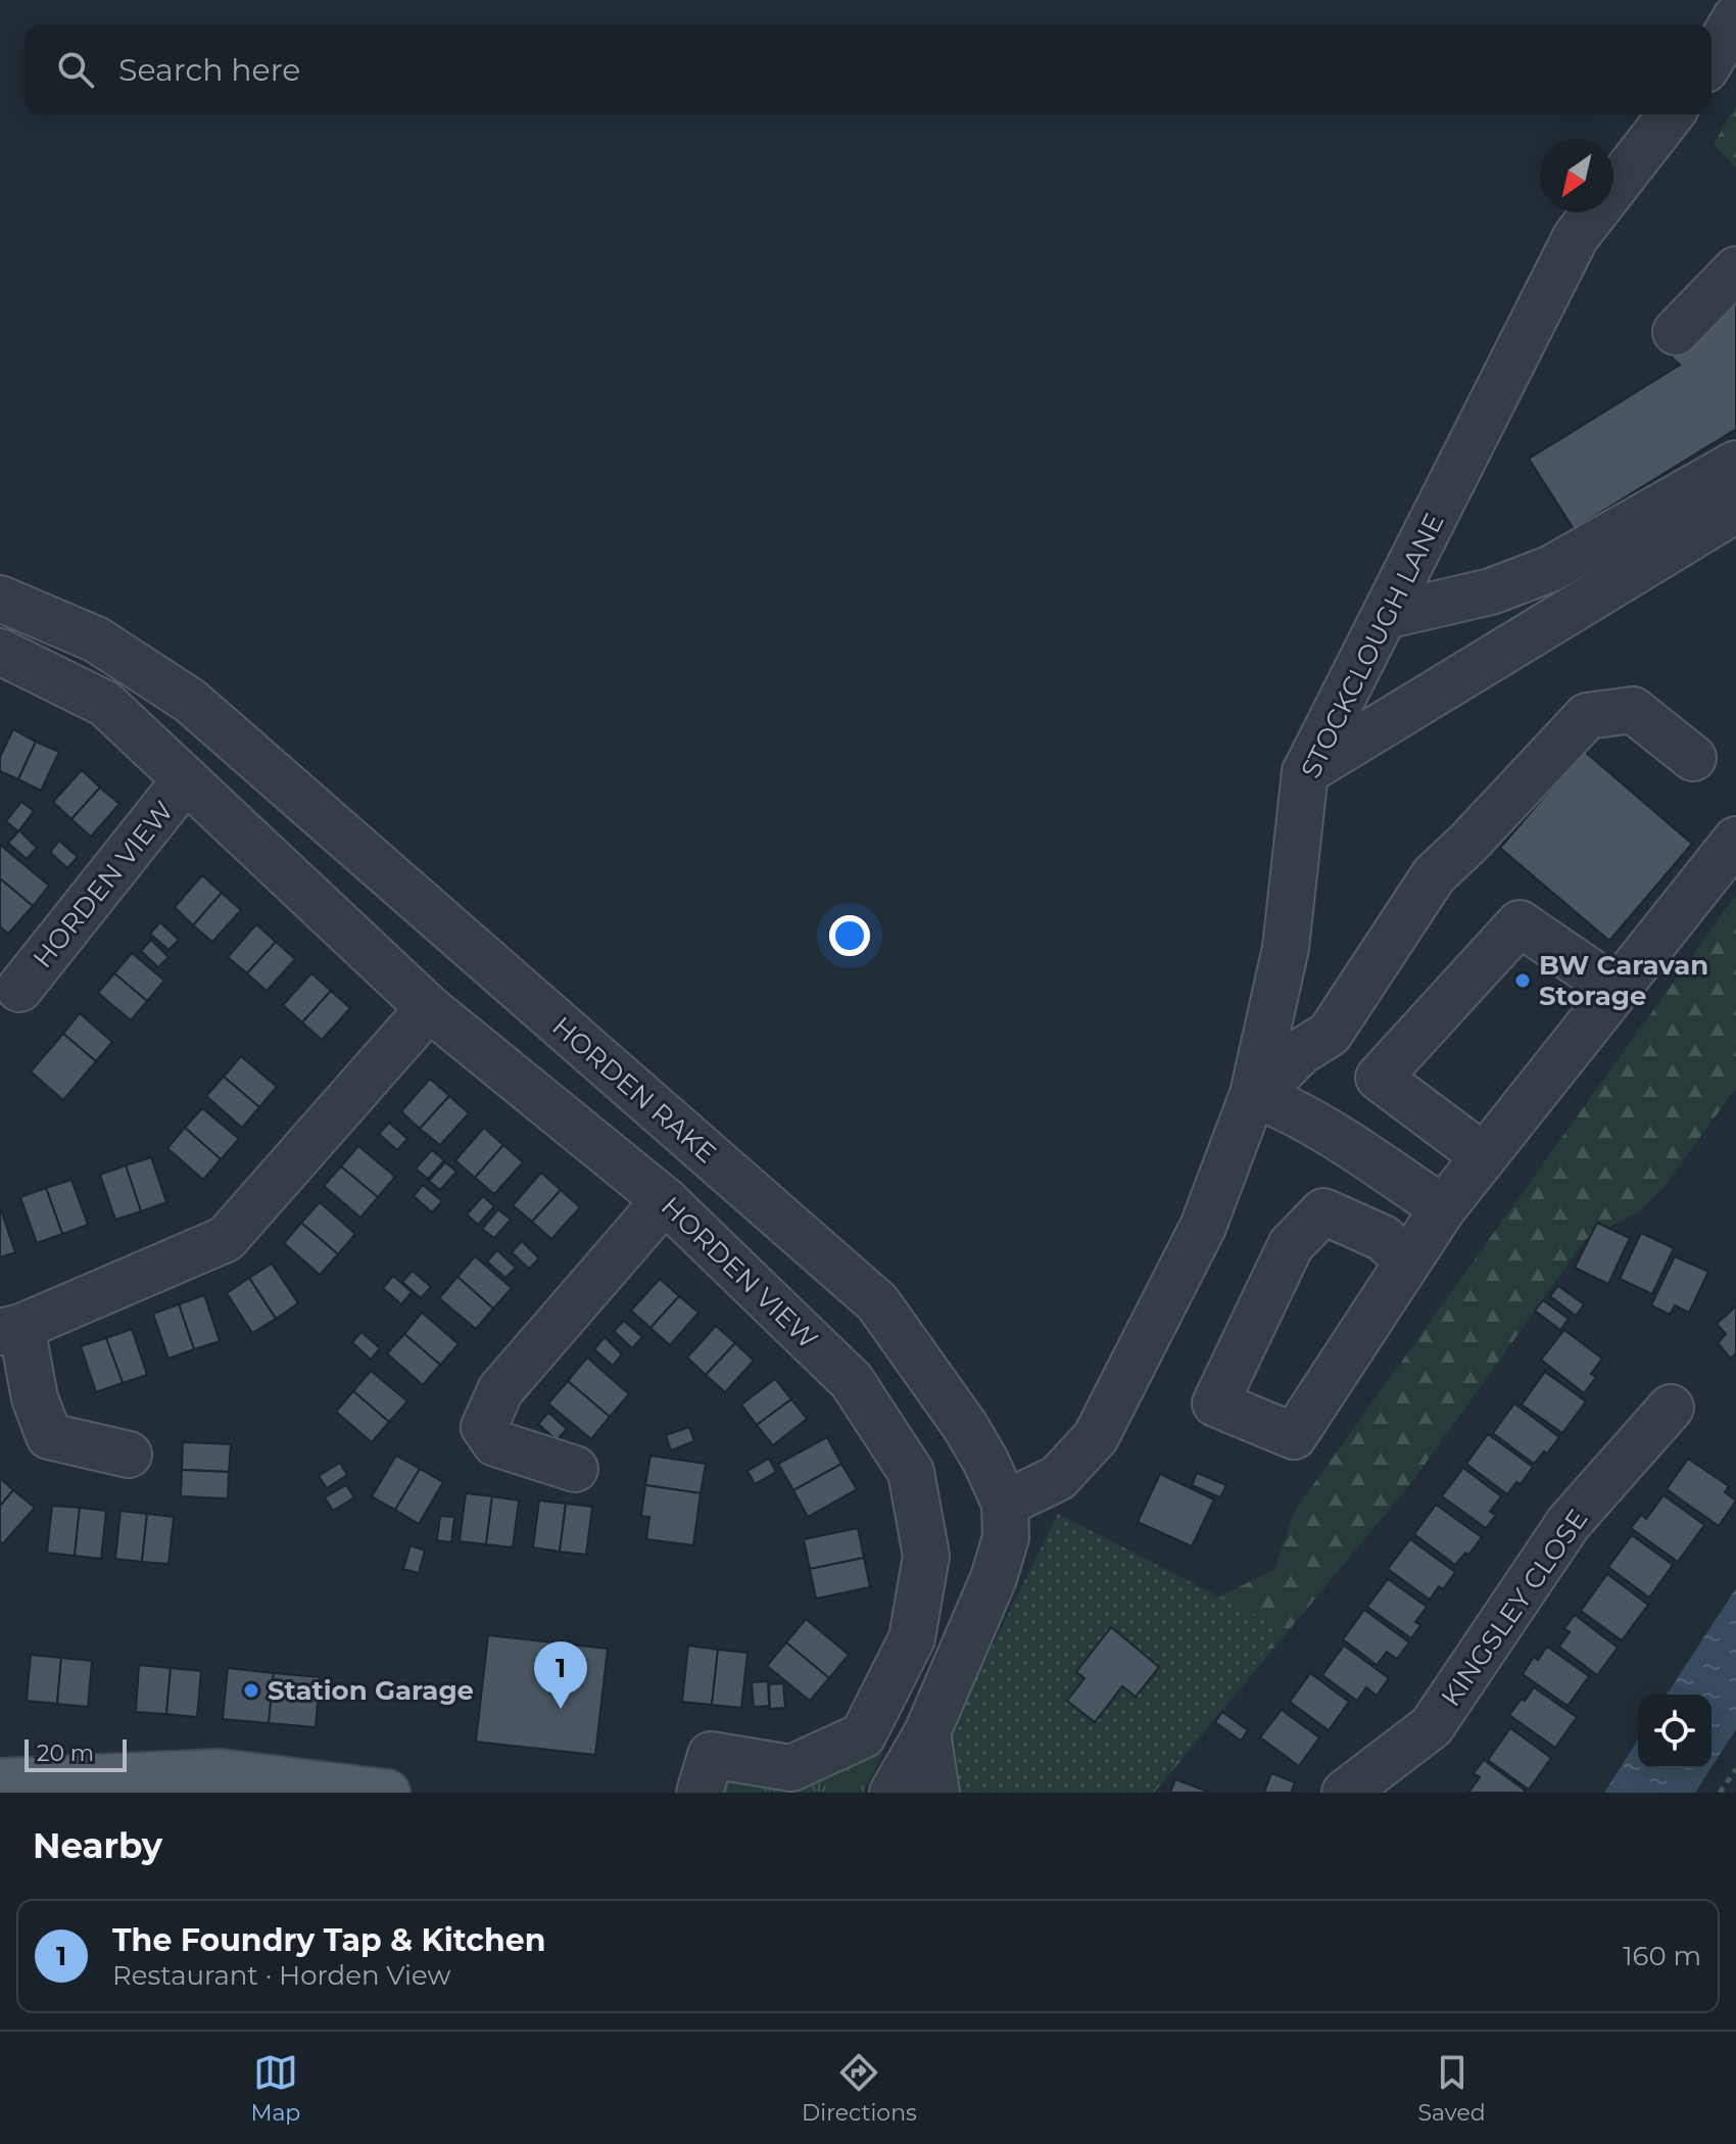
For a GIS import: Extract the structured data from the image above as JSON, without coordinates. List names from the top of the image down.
{
  "streets": {
    "street": [
      "STOCKCLOUGH LANE",
      "HORDEN VIEW",
      "HORDEN RAKE",
      "KINGSLEY CLOSE"
    ]
  },
  "crossings": [
    ["STOCKCLOUGH LANE", "HORDEN RAKE"]
  ],
  "places": ["BW Caravan Storage", "Station Garage"],
  "scale_bar": "20 m",
  "north": "bottom left",
  "page": {
    "search": "Search here",
    "pins": "1",
    "scale": "20 m",
    "heading": "Nearby",
    "list": [
      {
        "mark": "1",
        "name": "The Foundry Tap & Kitchen",
        "note": "Restaurant · Horden View",
        "value": "160 m"
      }
    ],
    "nav": ["Map", "Directions", "Saved"]
  }
}
